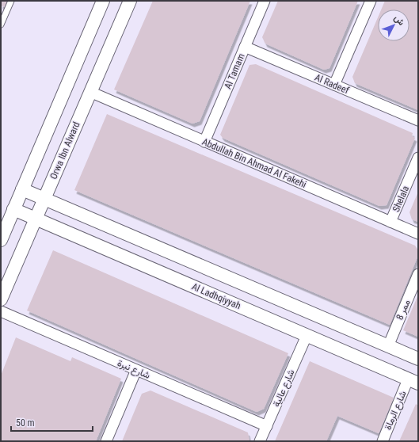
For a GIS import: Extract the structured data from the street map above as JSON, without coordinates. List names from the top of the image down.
{
  "streets": {
    "street": [
      "Al Tamam",
      "Al Radeef",
      "Orwa Ibn Alward",
      "Abdullah Bin Ahmad Al Fakehi",
      "Shelala",
      "Al Ladhqiyyah",
      "ممر 8",
      "شارع نبرة",
      "شارع عالية",
      "شارع الرماة"
    ]
  },
  "crossings": [
    ["Al Tamam", "Al Radeef"],
    ["Al Tamam", "Abdullah Bin Ahmad Al Fakehi"],
    ["Orwa Ibn Alward", "Abdullah Bin Ahmad Al Fakehi"],
    ["Orwa Ibn Alward", "Al Ladhqiyyah"],
    ["Abdullah Bin Ahmad Al Fakehi", "Shelala"],
    ["Al Ladhqiyyah", "شارع عالية"],
    ["Al Ladhqiyyah", "شارع الرماة"],
    ["شارع نبرة", "شارع عالية"]
  ],
  "scale_bar": "50 m",
  "north": "top right"
}
